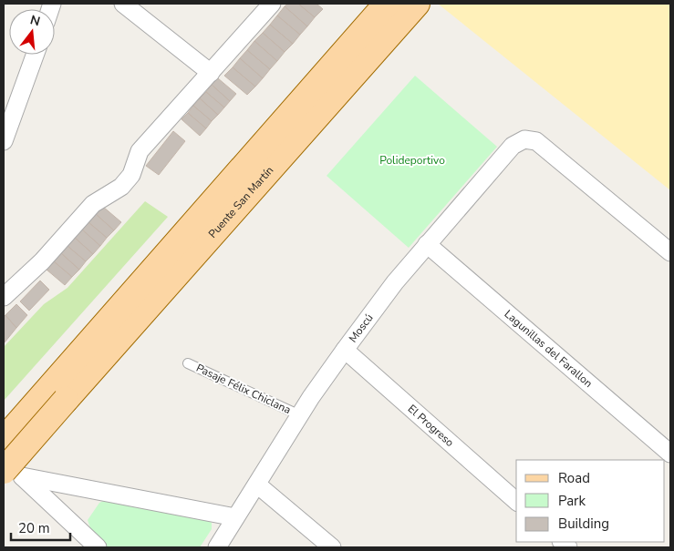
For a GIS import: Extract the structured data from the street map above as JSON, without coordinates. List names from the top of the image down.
{
  "streets": {
    "main road": ["Puente San Martín"],
    "street": ["Moscú", "Lagunillas del Farallon", "El Progreso"],
    "lane": ["Pasaje Félix Chiclana"]
  },
  "crossings": [
    ["Moscú", "Lagunillas del Farallon"],
    ["Moscú", "Pasaje Félix Chiclana"],
    ["Moscú", "El Progreso"]
  ],
  "parks": ["Polideportivo"],
  "legend": ["Road", "Park", "Building"],
  "scale_bar": "20 m",
  "north": "top"
}
